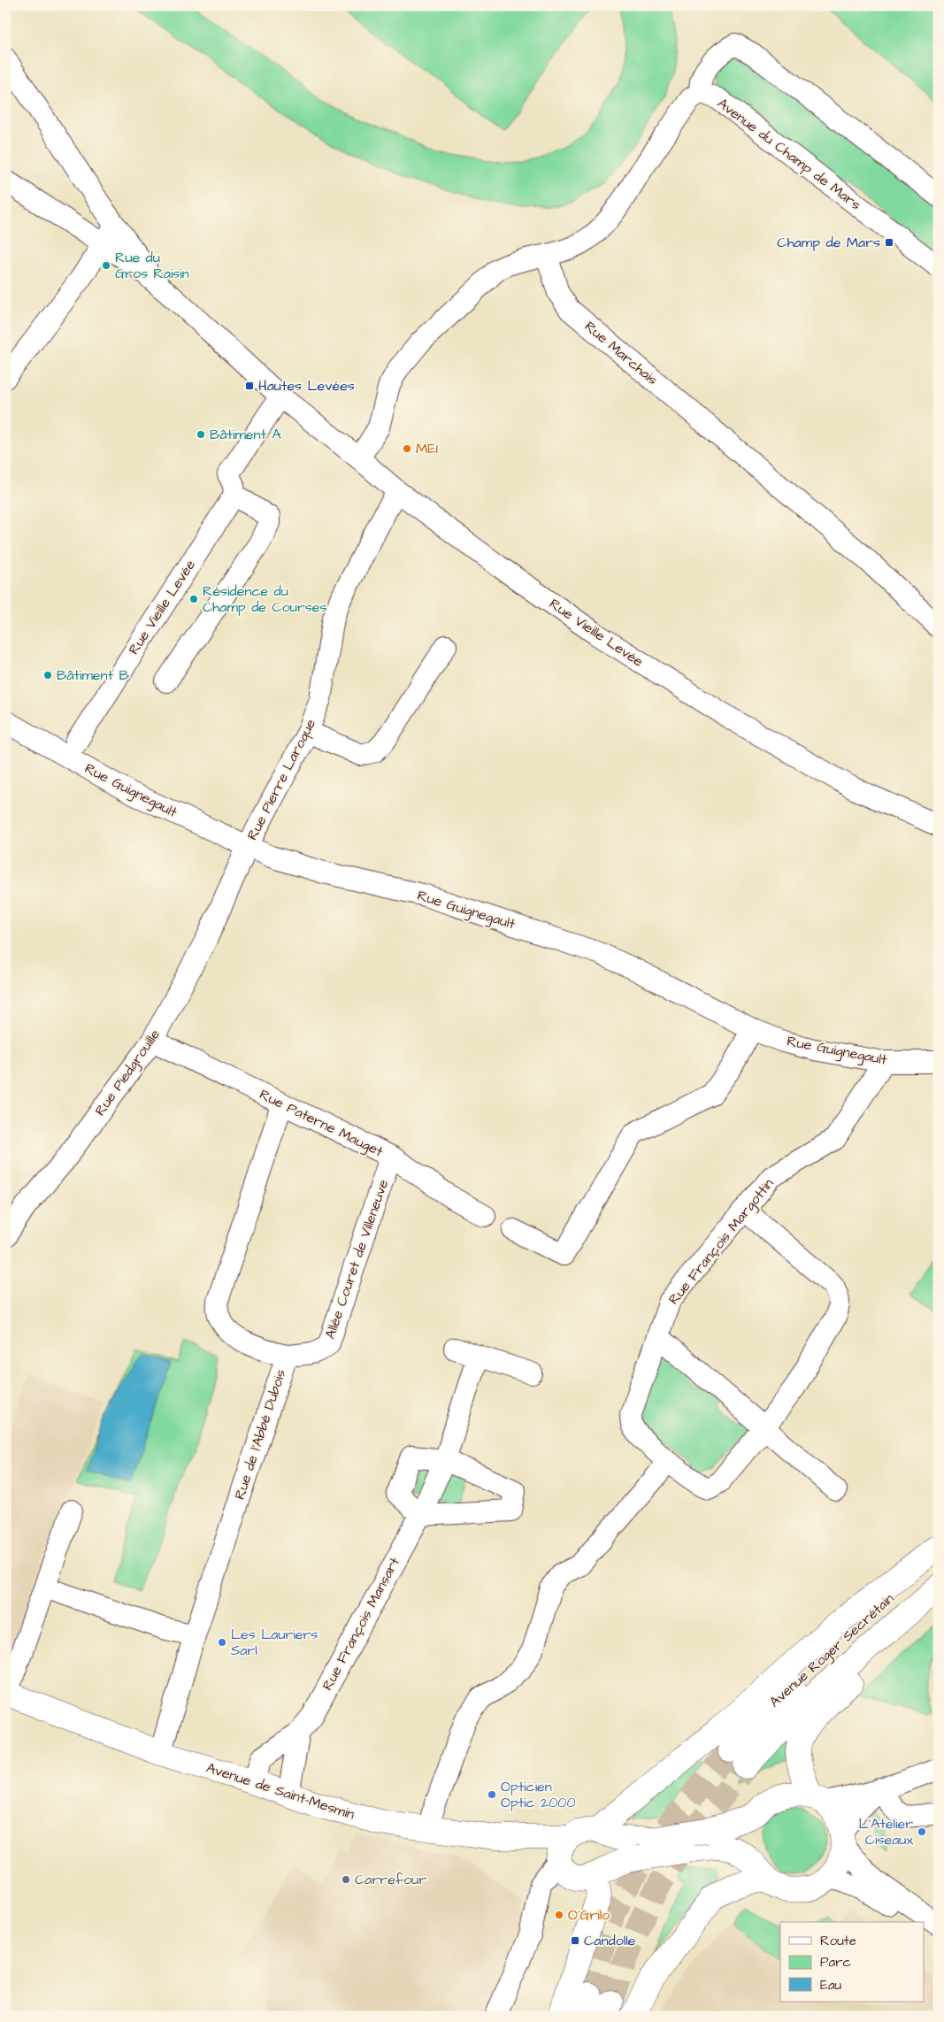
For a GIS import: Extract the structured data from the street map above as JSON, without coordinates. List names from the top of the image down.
{
  "streets": {
    "main road": ["Avenue Roger Secrétain", "Avenue de Saint-Mesmin"],
    "street": [
      "Avenue du Champ de Mars",
      "Rue Marchais",
      "Rue Vieille Levée",
      "Rue Pierre Laroque",
      "Rue Guignegault",
      "Rue Piedgrouille",
      "Rue Paterne Mauget",
      "Rue François Margottin",
      "Allée Couret de Villeneuve",
      "Rue de l'Abbé Dubois",
      "Rue François Mansart"
    ]
  },
  "crossings": [
    ["Rue Vieille Levée", "Rue Pierre Laroque"],
    ["Rue Pierre Laroque", "Rue Guignegault"],
    ["Rue Pierre Laroque", "Rue Piedgrouille"],
    ["Rue Guignegault", "Rue Piedgrouille"],
    ["Rue Guignegault", "Rue François Margottin"],
    ["Rue Piedgrouille", "Rue Paterne Mauget"],
    ["Rue Paterne Mauget", "Allée Couret de Villeneuve"],
    ["Rue Paterne Mauget", "Rue de l'Abbé Dubois"],
    ["Allée Couret de Villeneuve", "Rue de l'Abbé Dubois"],
    ["Rue de l'Abbé Dubois", "Avenue de Saint-Mesmin"],
    ["Rue François Mansart", "Avenue de Saint-Mesmin"]
  ],
  "places": {
    "transit": ["Champ de Mars", "Hautes Levées", "Candolle"],
    "other": [
      "Rue du Gros Raisin",
      "Bâtiment A",
      "MEI",
      "Résidence du Champ de Courses",
      "Bâtiment B",
      "Les Lauriers Sarl",
      "Opticien Optic 2000",
      "L'Atelier Ciseaux",
      "Carrefour",
      "O'Grilo"
    ]
  },
  "legend": ["Route", "Parc", "Eau"]
}
